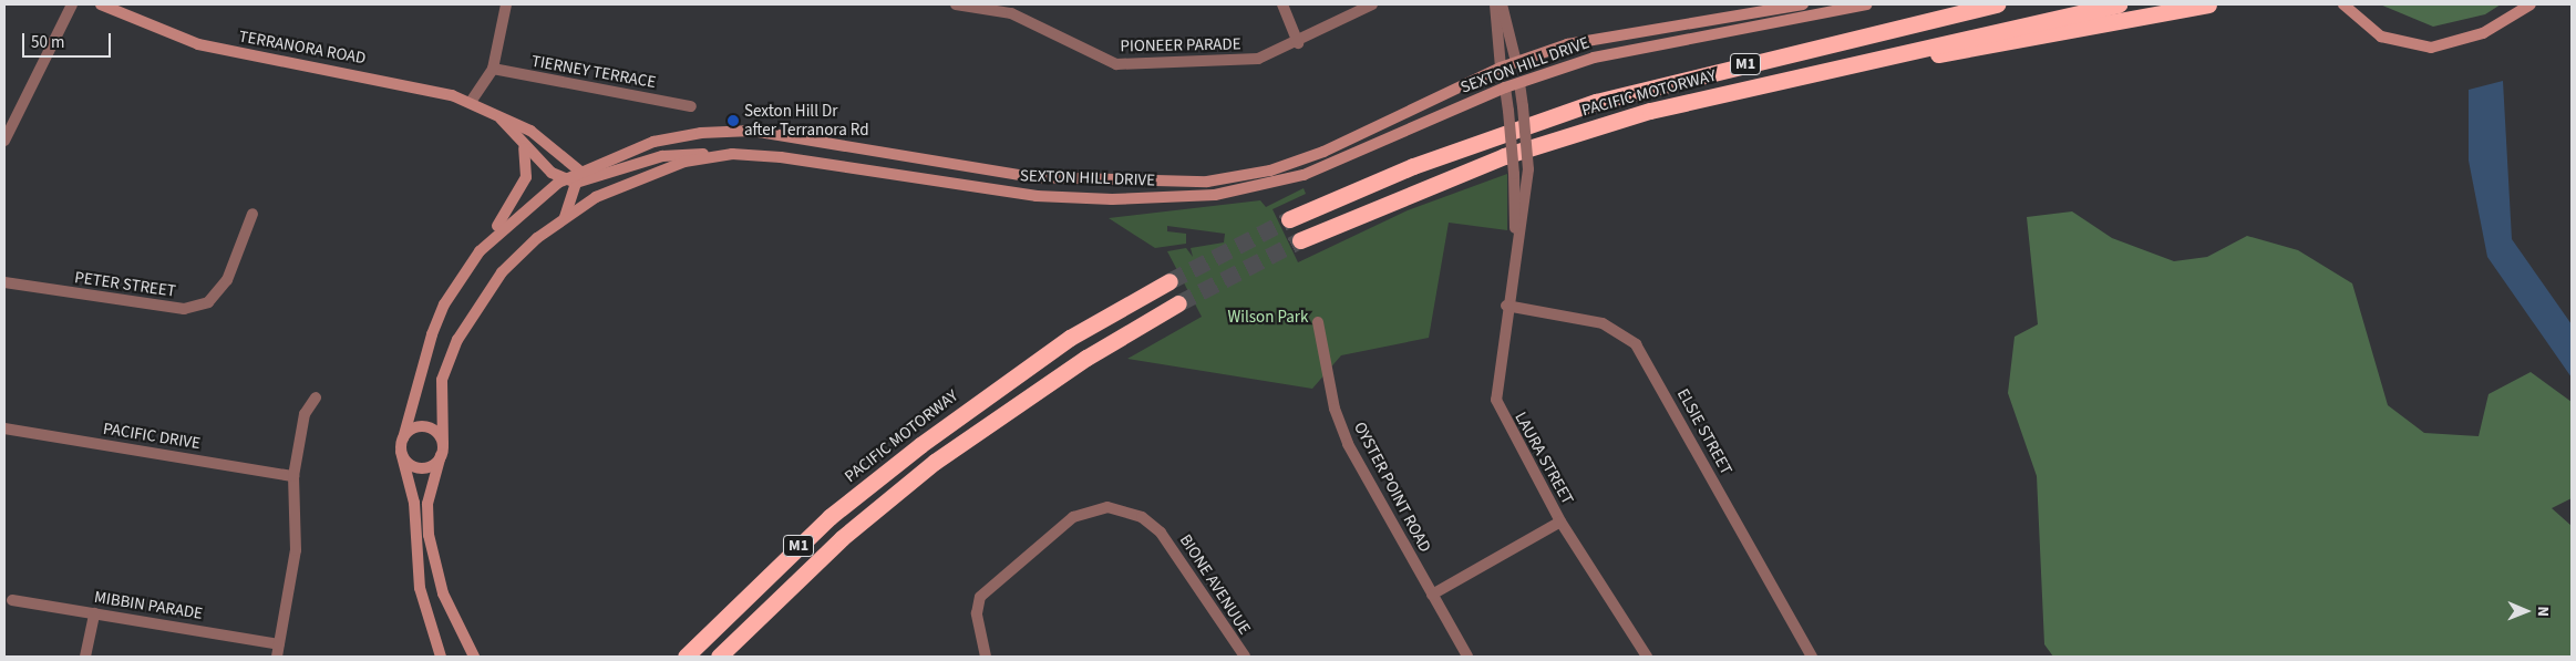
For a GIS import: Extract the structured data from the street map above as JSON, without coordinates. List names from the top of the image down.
{
  "streets": {
    "highway": ["M1", "PACIFIC MOTORWAY"],
    "street": [
      "PIONEER PARADE",
      "TERRANORA ROAD",
      "SEXTON HILL DRIVE",
      "TIERNEY TERRACE",
      "PETER STREET",
      "ELSIE STREET",
      "PACIFIC DRIVE",
      "LAURA STREET",
      "OYSTER POINT ROAD",
      "BIONE AVENUUE",
      "MIBBIN PARADE"
    ]
  },
  "crossings": [
    ["TERRANORA ROAD", "SEXTON HILL DRIVE"],
    ["SEXTON HILL DRIVE", "LAURA STREET"],
    ["ELSIE STREET", "LAURA STREET"]
  ],
  "parks": ["Wilson Park"],
  "places": ["Sexton Hill Dr after Terranora Rd"],
  "scale_bar": "50 m",
  "north": "right"
}
